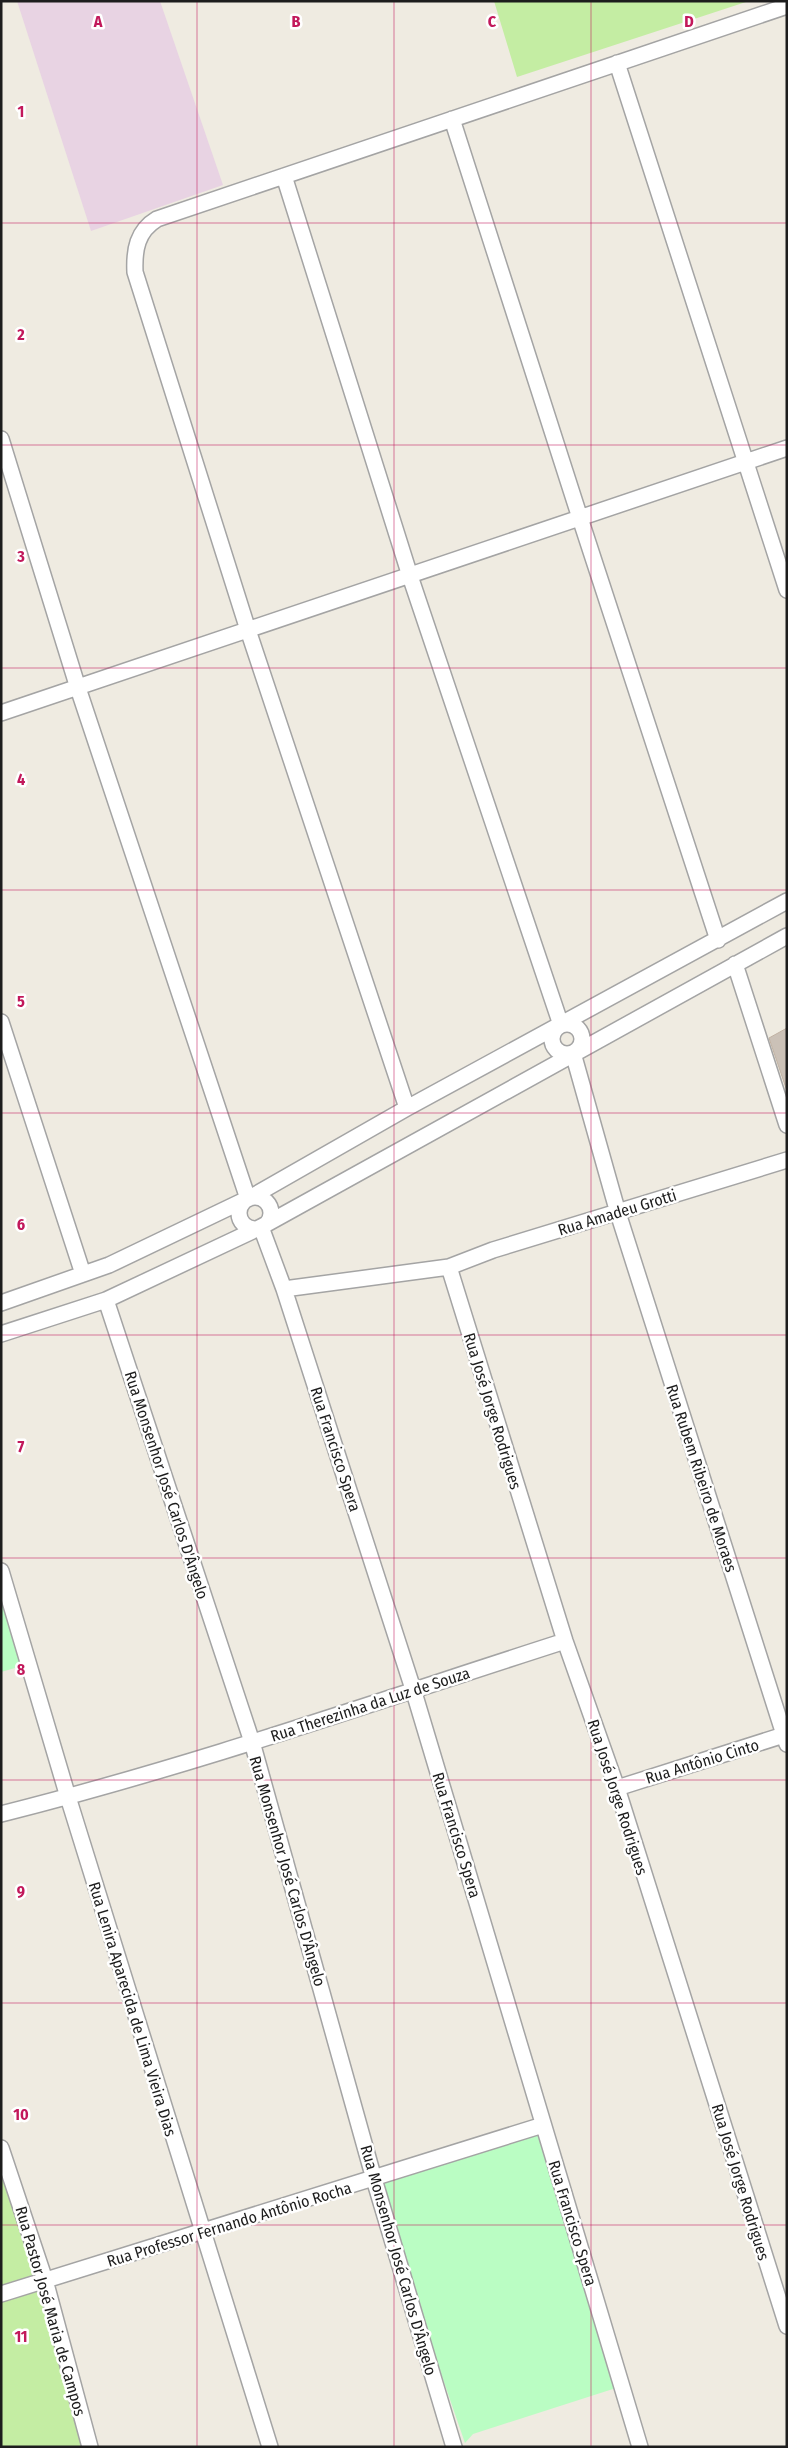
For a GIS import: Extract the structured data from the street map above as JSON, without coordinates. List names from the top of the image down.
{
  "streets": {
    "street": [
      "Rua Amadeu Grotti",
      "Rua José Jorge Rodrigues",
      "Rua Francisco Spera",
      "Rua Rubem Ribeiro de Moraes",
      "Rua Monsenhor José Carlos D'Ângelo",
      "Rua Therezinha da Luz de Souza",
      "Rua Antônio Cinto",
      "Rua Lenira Aparecida de Lima Vieira Dias",
      "Rua Professor Fernando Antônio Rocha",
      "Rua Pastor José Maria de Campos"
    ]
  },
  "crossings": [
    ["Rua Amadeu Grotti", "Rua José Jorge Rodrigues"],
    ["Rua Amadeu Grotti", "Rua Francisco Spera"],
    ["Rua Amadeu Grotti", "Rua Rubem Ribeiro de Moraes"],
    ["Rua José Jorge Rodrigues", "Rua Therezinha da Luz de Souza"],
    ["Rua José Jorge Rodrigues", "Rua Antônio Cinto"],
    ["Rua Francisco Spera", "Rua Therezinha da Luz de Souza"],
    ["Rua Francisco Spera", "Rua Professor Fernando Antônio Rocha"],
    ["Rua Rubem Ribeiro de Moraes", "Rua Antônio Cinto"],
    ["Rua Monsenhor José Carlos D'Ângelo", "Rua Therezinha da Luz de Souza"],
    ["Rua Monsenhor José Carlos D'Ângelo", "Rua Professor Fernando Antônio Rocha"],
    ["Rua Therezinha da Luz de Souza", "Rua Lenira Aparecida de Lima Vieira Dias"],
    ["Rua Lenira Aparecida de Lima Vieira Dias", "Rua Professor Fernando Antônio Rocha"],
    ["Rua Professor Fernando Antônio Rocha", "Rua Pastor José Maria de Campos"]
  ],
  "grid": {
    "columns": [
      "A",
      "B",
      "C",
      "D"
    ],
    "rows": [
      "1",
      "2",
      "3",
      "4",
      "5",
      "6",
      "7",
      "8",
      "9",
      "10",
      "11"
    ]
  }
}
